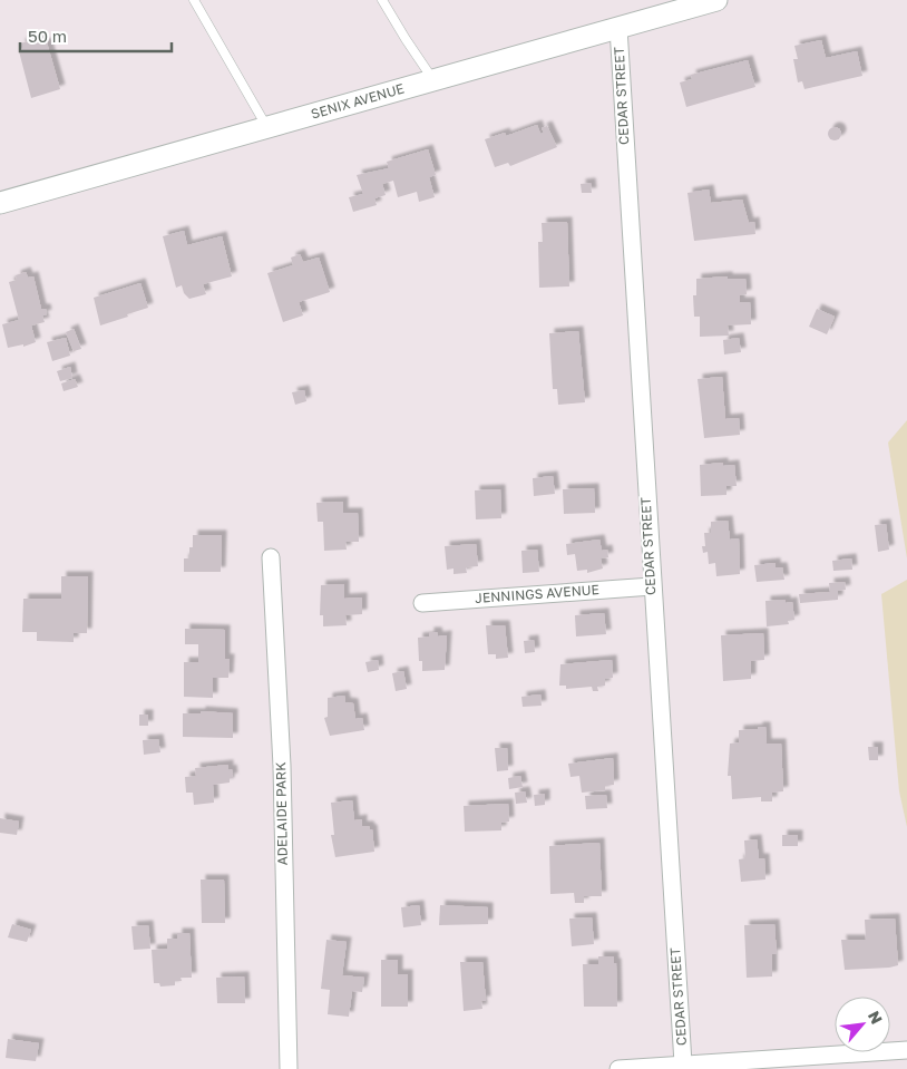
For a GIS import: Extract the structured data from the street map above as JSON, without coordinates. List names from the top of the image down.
{
  "streets": {
    "street": [
      "CEDAR STREET",
      "SENIX AVENUE",
      "JENNINGS AVENUE",
      "ADELAIDE PARK"
    ]
  },
  "crossings": [
    ["CEDAR STREET", "SENIX AVENUE"],
    ["CEDAR STREET", "JENNINGS AVENUE"]
  ],
  "scale_bar": "50 m",
  "north": "top right"
}
